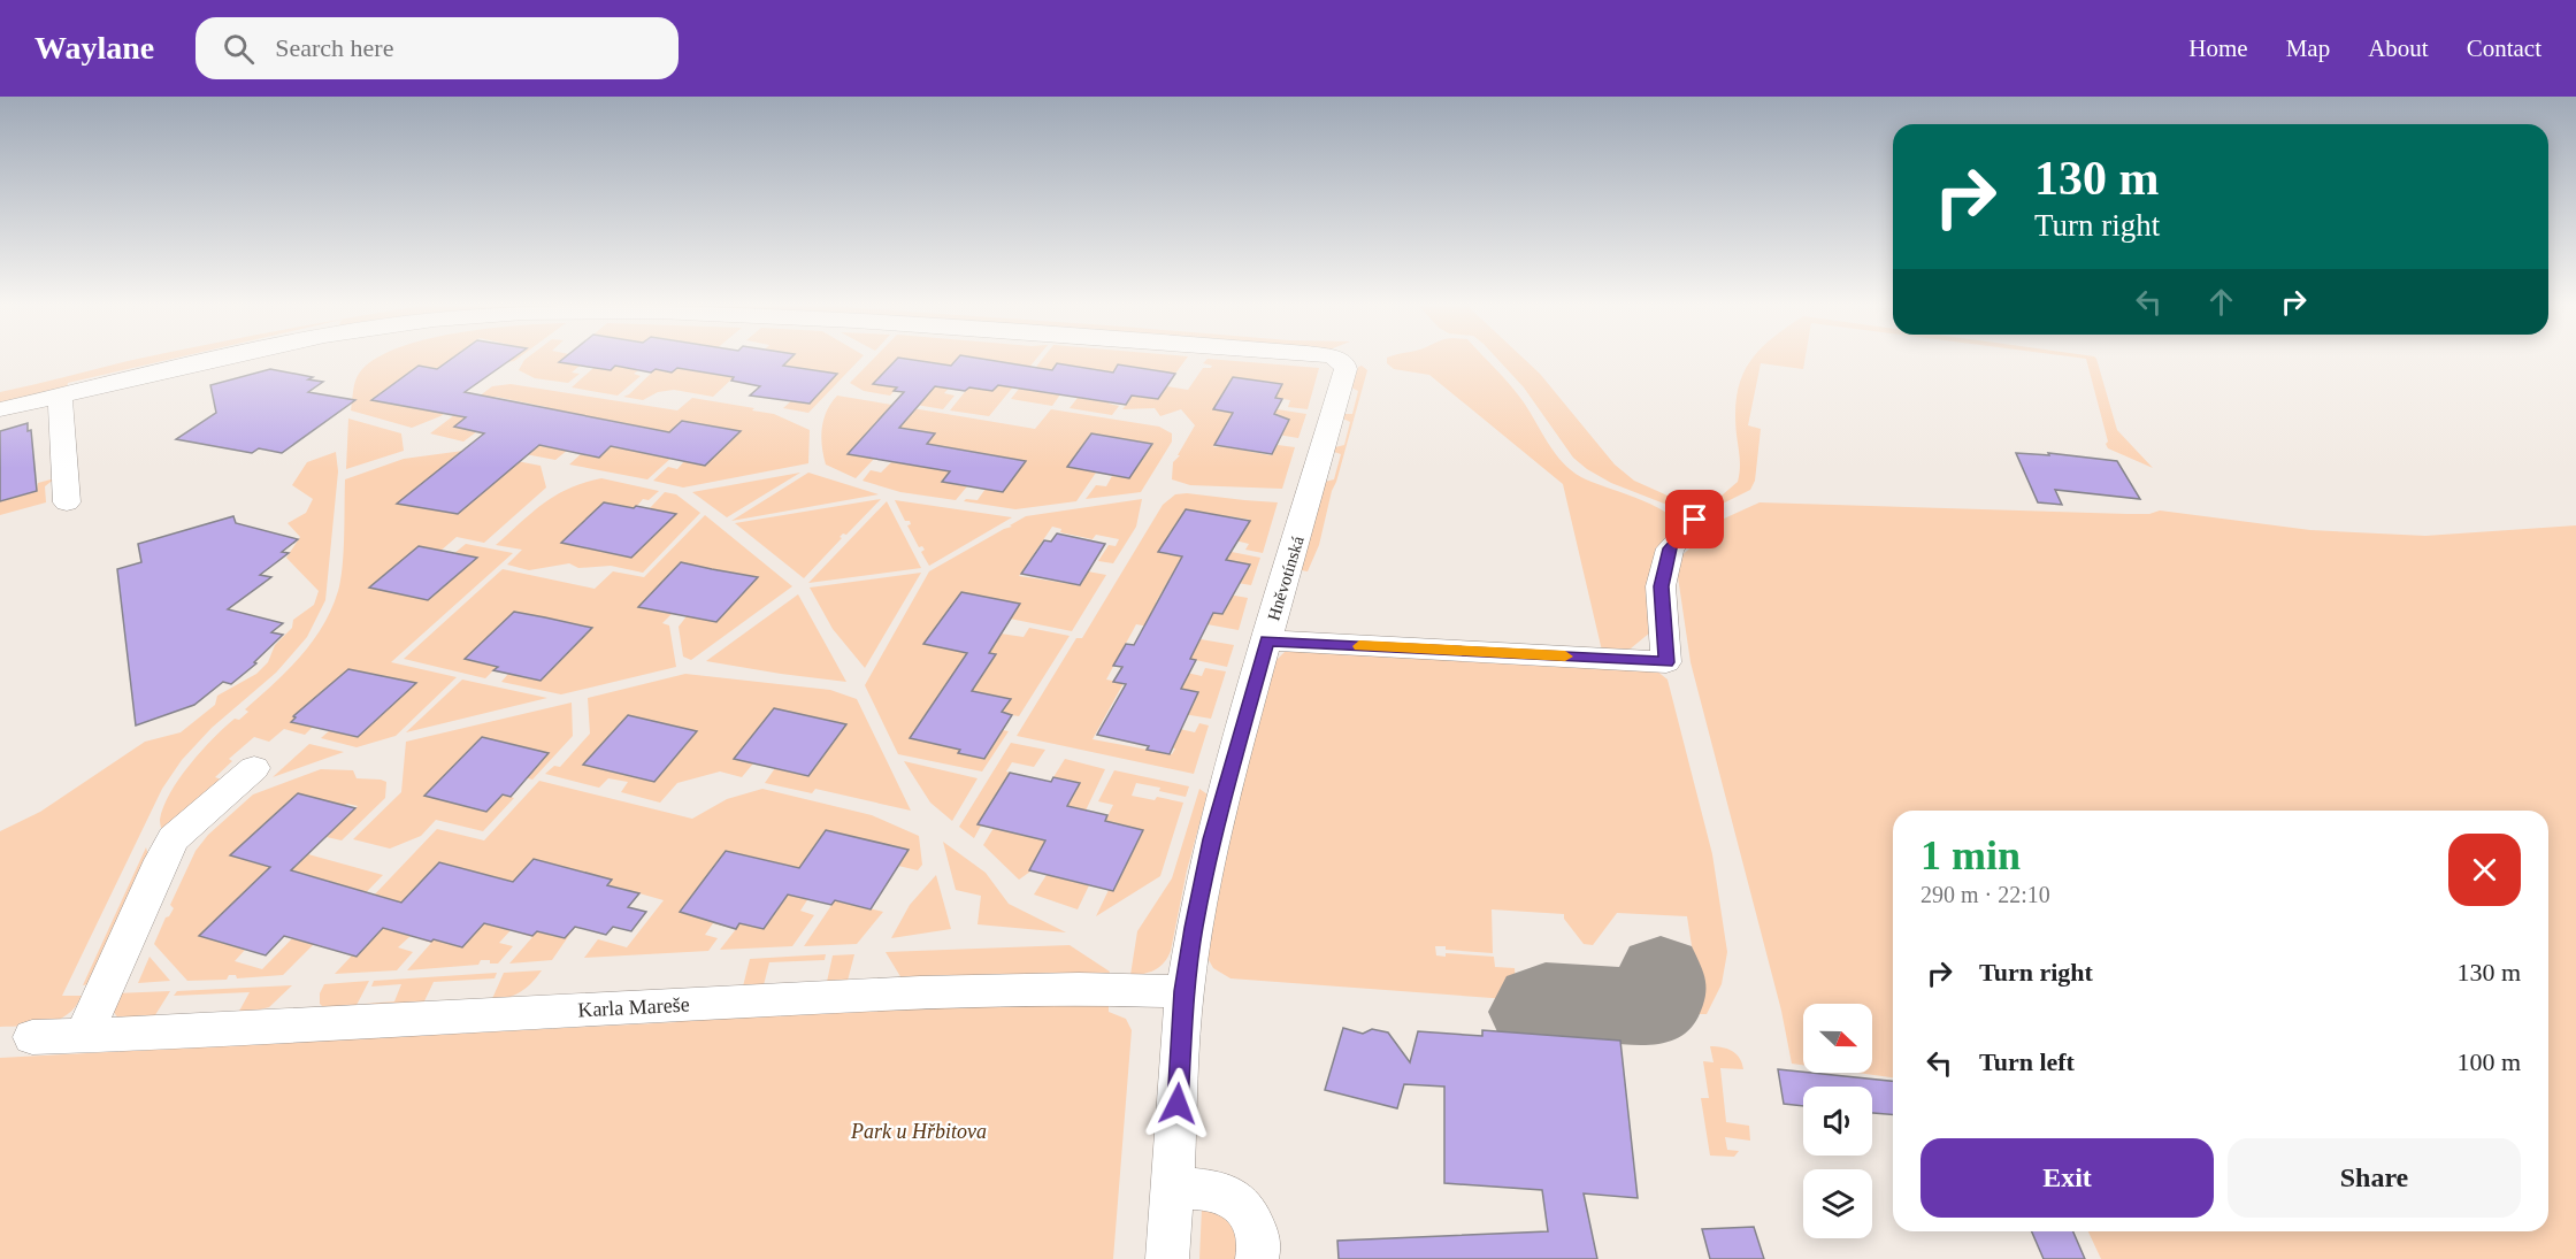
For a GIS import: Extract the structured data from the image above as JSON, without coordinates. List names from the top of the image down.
{
  "streets": {
    "street": ["Hněvotínská", "Karla Mareše"]
  },
  "crossings": [
    ["Hněvotínská", "Karla Mareše"]
  ],
  "parks": ["Park u Hřbitova"],
  "north": "right",
  "page": {
    "header": "Waylane",
    "search": "Search here",
    "nav": [
      "Home",
      "Map",
      "About",
      "Contact"
    ],
    "turn": ["130 m", "Turn right"],
    "heading": ["1 min", "290 m · 22:10"],
    "list": [
      {
        "name": "Turn right",
        "value": "130 m"
      },
      {
        "name": "Turn left",
        "value": "100 m"
      }
    ],
    "buttons": ["Exit", "Share"]
  }
}
